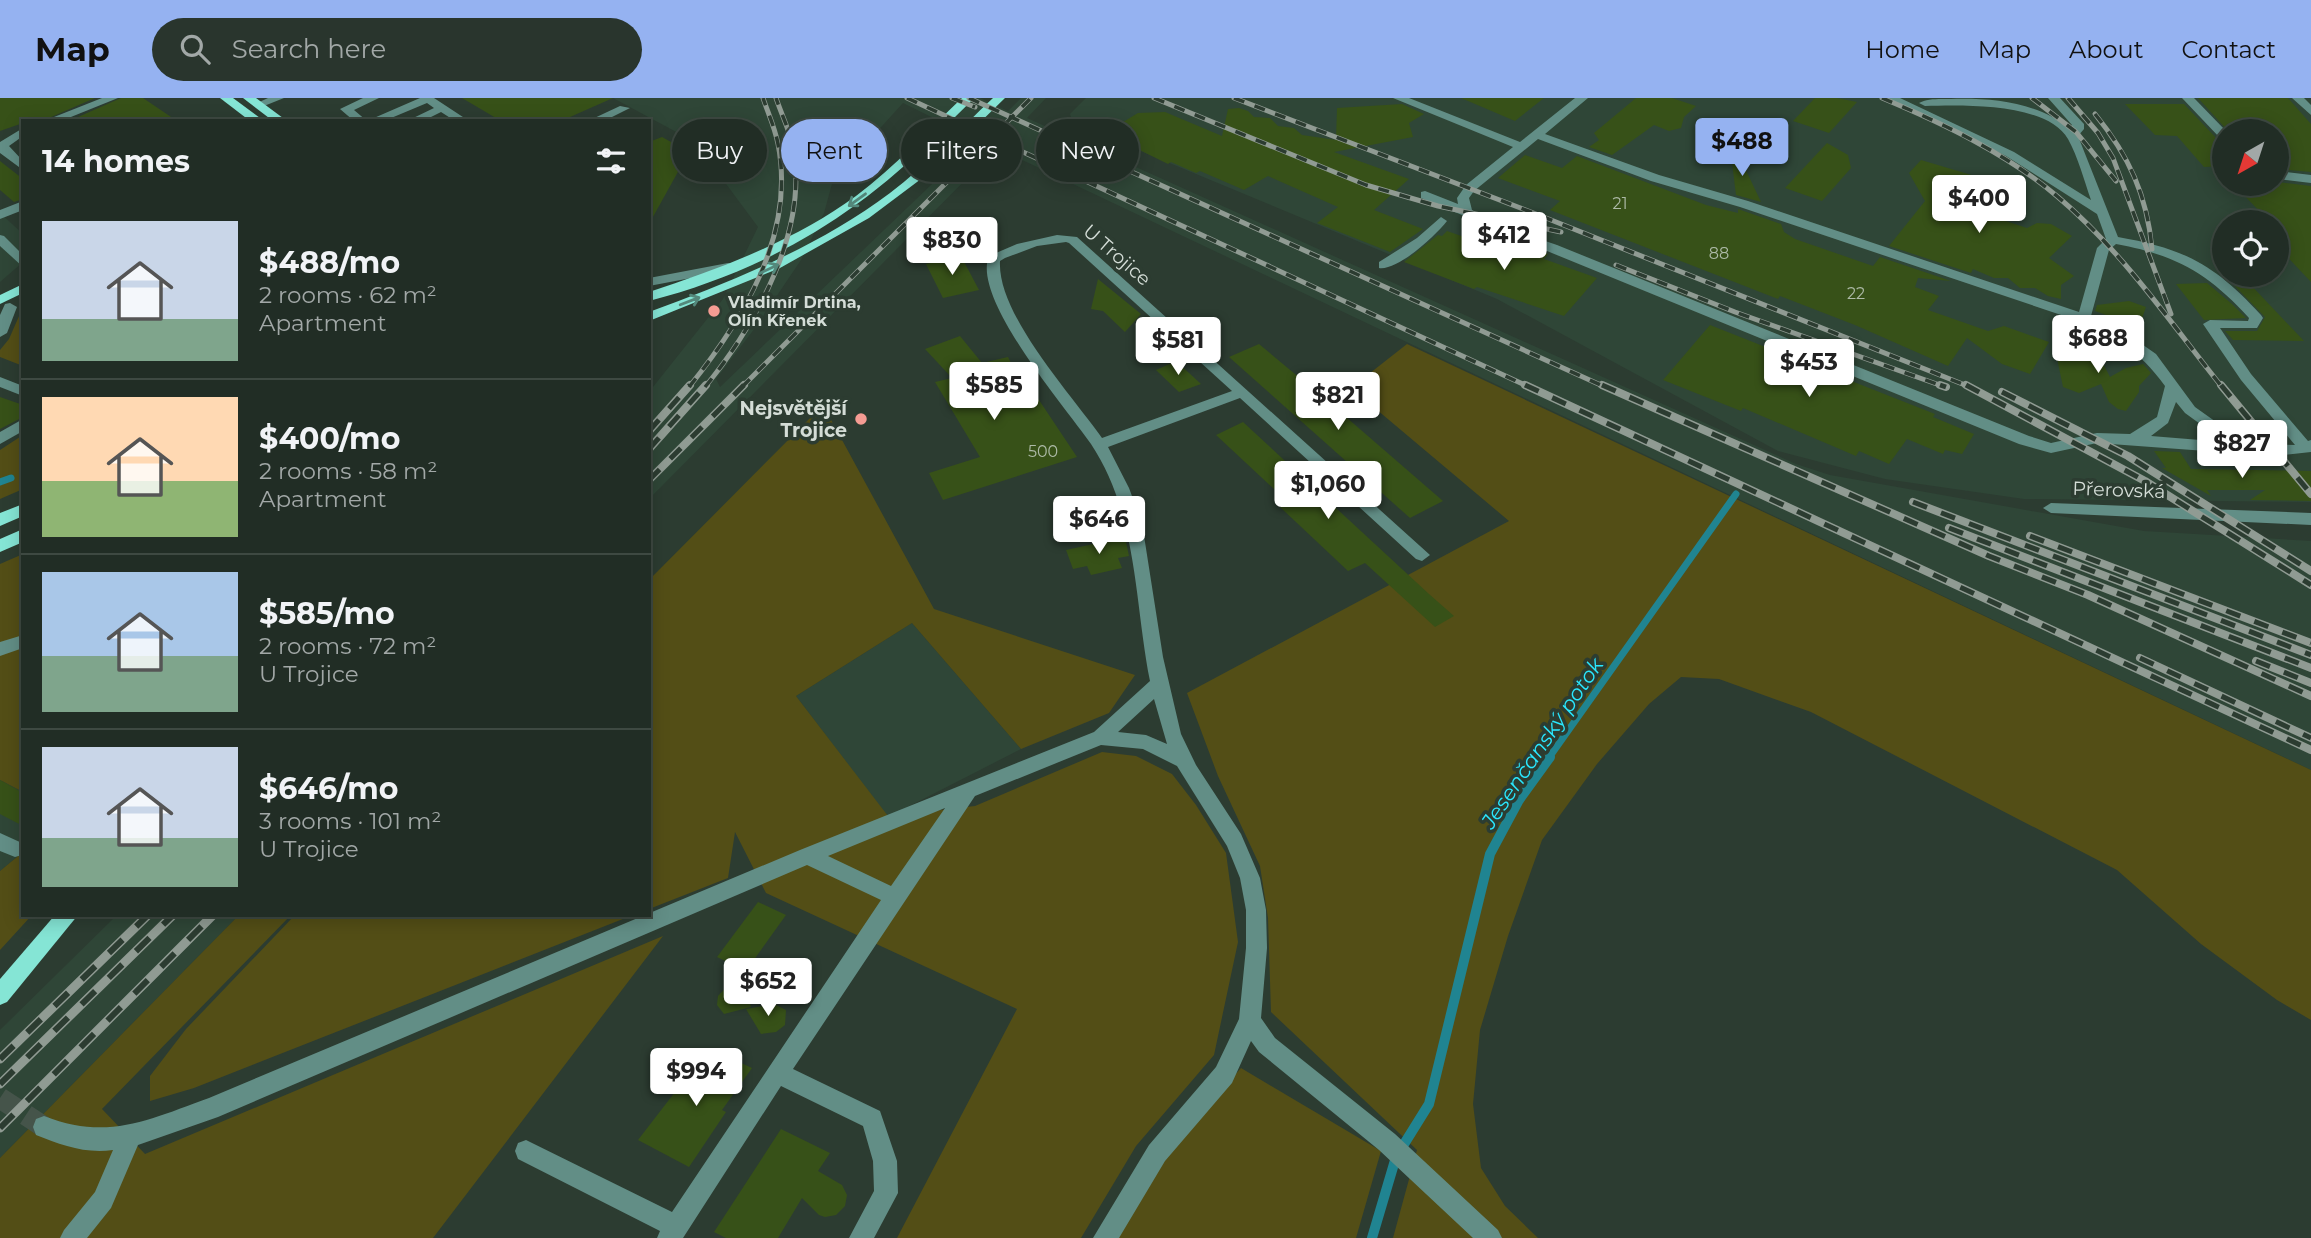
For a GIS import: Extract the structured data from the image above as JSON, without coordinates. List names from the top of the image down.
{
  "streets": {
    "street": ["U Trojice", "Přerovská"]
  },
  "water": ["Jesenčanský potok"],
  "places": ["Vladimír Drtina, Olín Křenek", "Nejsvětější Trojice"],
  "house_numbers": [
    "21",
    "88",
    "22",
    "500"
  ],
  "north": "bottom left",
  "page": {
    "header": "Map",
    "search": "Search here",
    "nav": [
      "Home",
      "Map",
      "About",
      "Contact"
    ],
    "price": [
      "$488",
      "$400",
      "$412",
      "$830",
      "$688",
      "$581",
      "$453",
      "$585",
      "$821",
      "$827",
      "$1,060",
      "$646",
      "$652",
      "$994"
    ],
    "chip": [
      "Buy",
      "Rent",
      "Filters",
      "New"
    ],
    "heading": "14 homes",
    "list": [
      {
        "name": "$488/mo",
        "note": "2 rooms · 62 m² · Apartment"
      },
      {
        "name": "$400/mo",
        "note": "2 rooms · 58 m² · Apartment"
      },
      {
        "name": "$585/mo",
        "note": "2 rooms · 72 m² · U Trojice"
      },
      {
        "name": "$646/mo",
        "note": "3 rooms · 101 m² · U Trojice"
      }
    ]
  }
}
